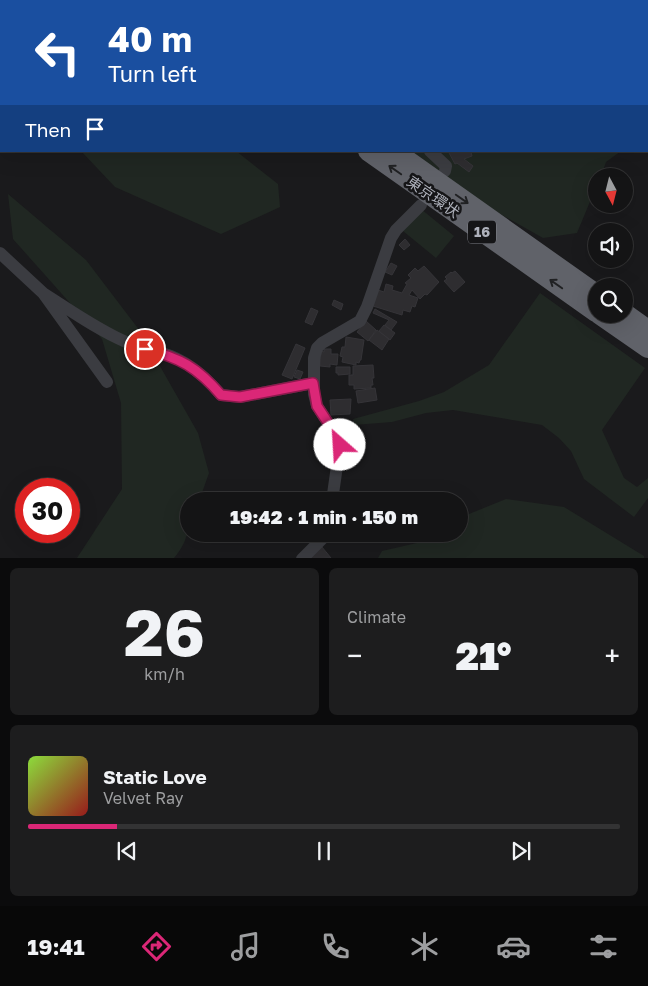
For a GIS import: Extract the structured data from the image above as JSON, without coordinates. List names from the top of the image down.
{
  "streets": {
    "highway": ["東京環状", "16"]
  },
  "north": "bottom",
  "page": {
    "turn": ["40 m", "Turn left"],
    "then": "Then",
    "limit": "30",
    "trip": "19:42 · 1 min · 150 m",
    "tile": [
      ["26", "km/h"],
      "Climate"
    ],
    "heat": ["−", "21°", "+"],
    "song": ["Static Love", "Velvet Ray"],
    "tabs": "19:41"
  }
}
